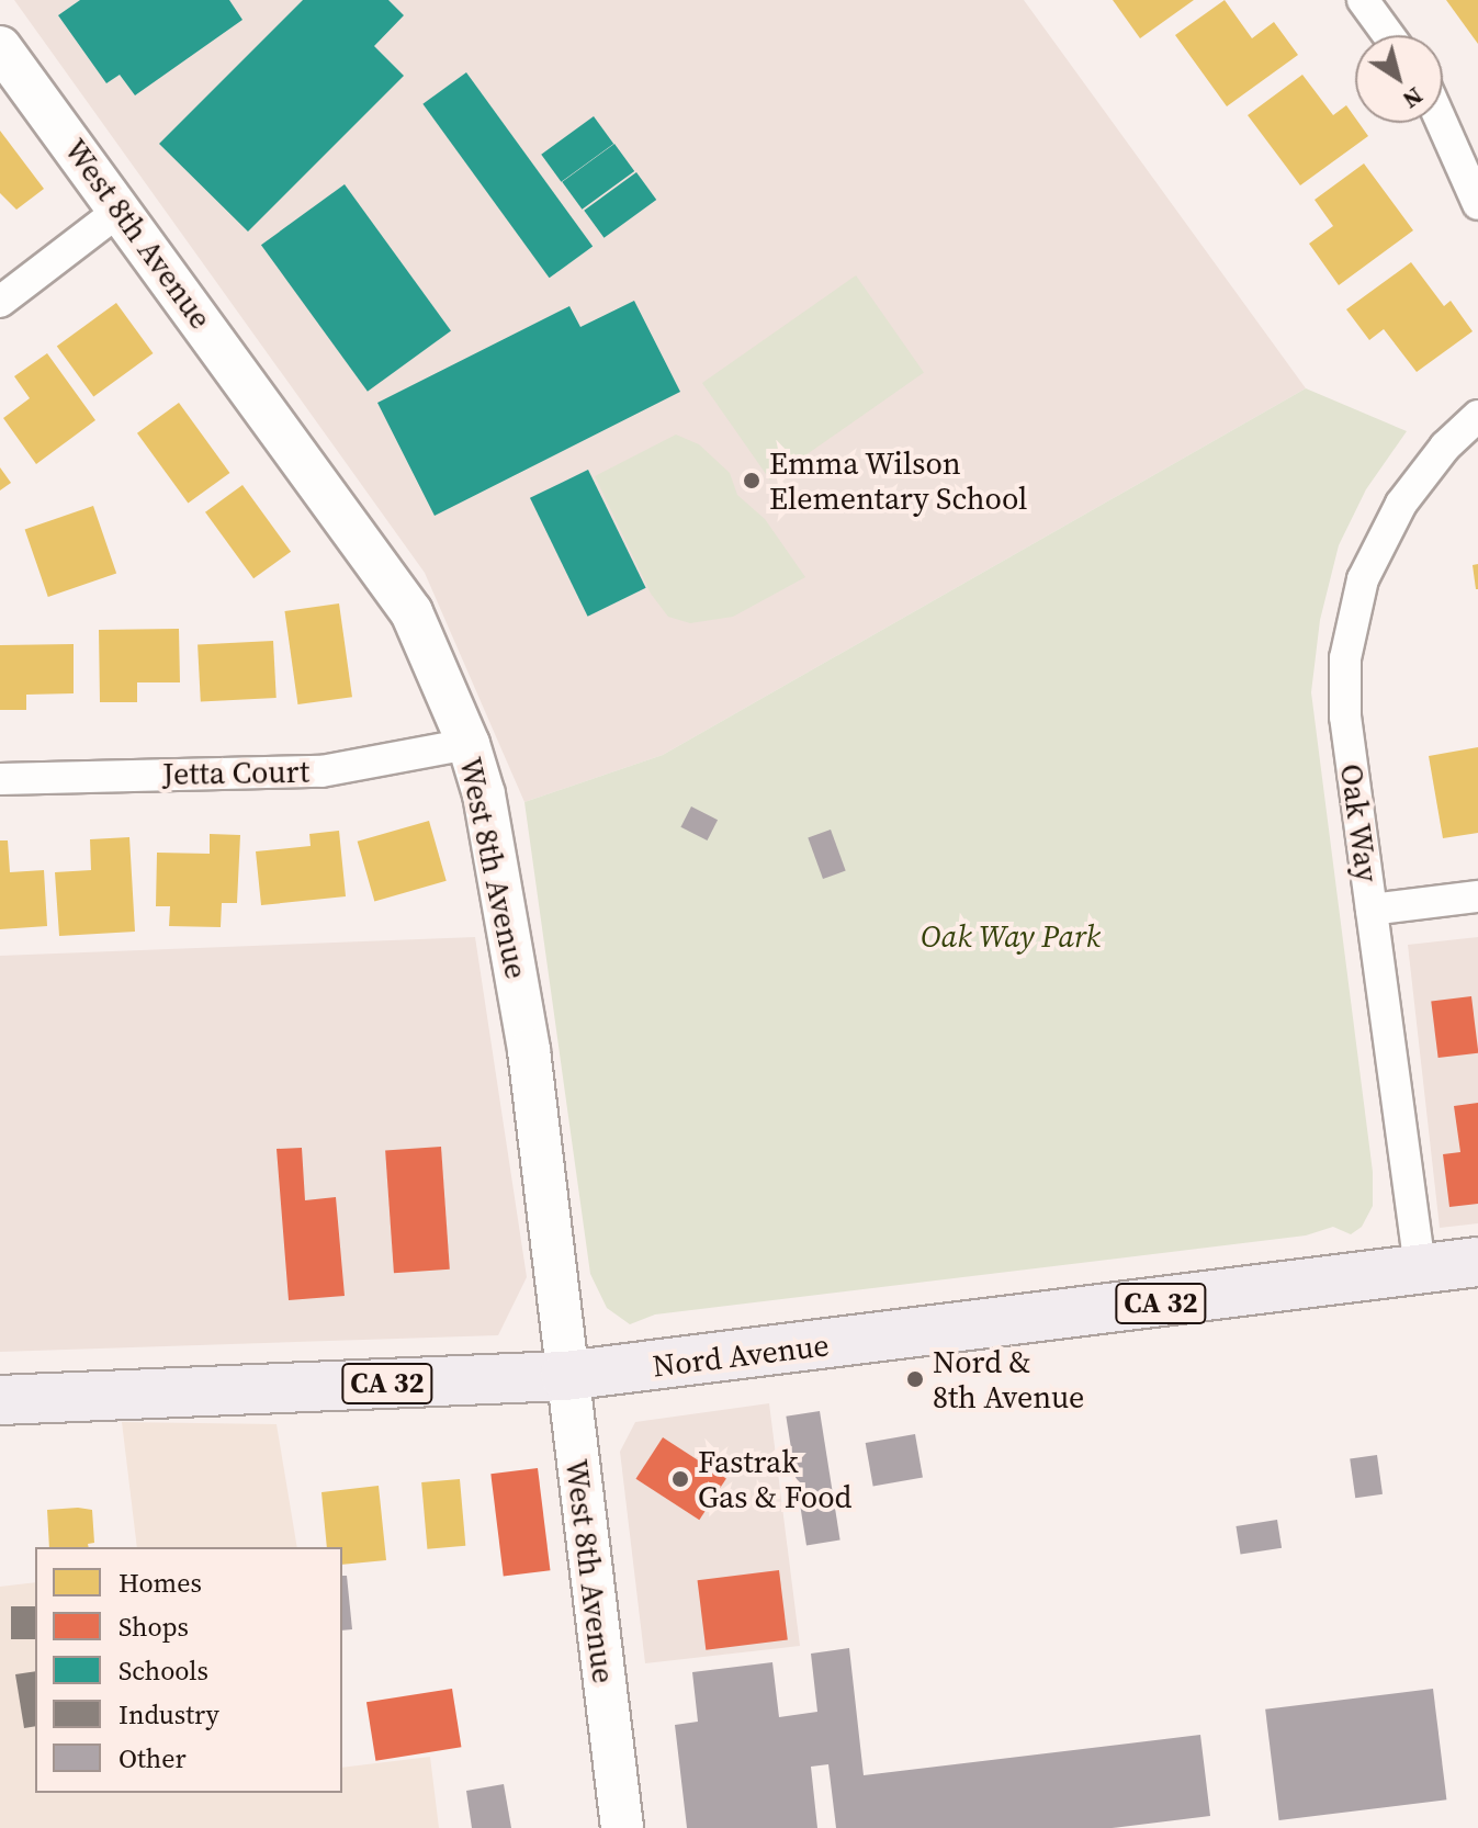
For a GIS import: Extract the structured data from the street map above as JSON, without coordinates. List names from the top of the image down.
{
  "streets": {
    "main road": ["CA 32", "Nord Avenue"],
    "street": ["West 8th Avenue", "Jetta Court", "Oak Way"]
  },
  "crossings": [
    ["West 8th Avenue", "Jetta Court"],
    ["West 8th Avenue", "Nord Avenue"],
    ["Oak Way", "Nord Avenue"]
  ],
  "parks": ["Oak Way Park"],
  "places": ["Emma Wilson Elementary School", "Nord & 8th Avenue", "Fastrak Gas & Food"],
  "legend": [
    "Homes",
    "Shops",
    "Schools",
    "Industry",
    "Other"
  ],
  "north": "bottom right"
}
